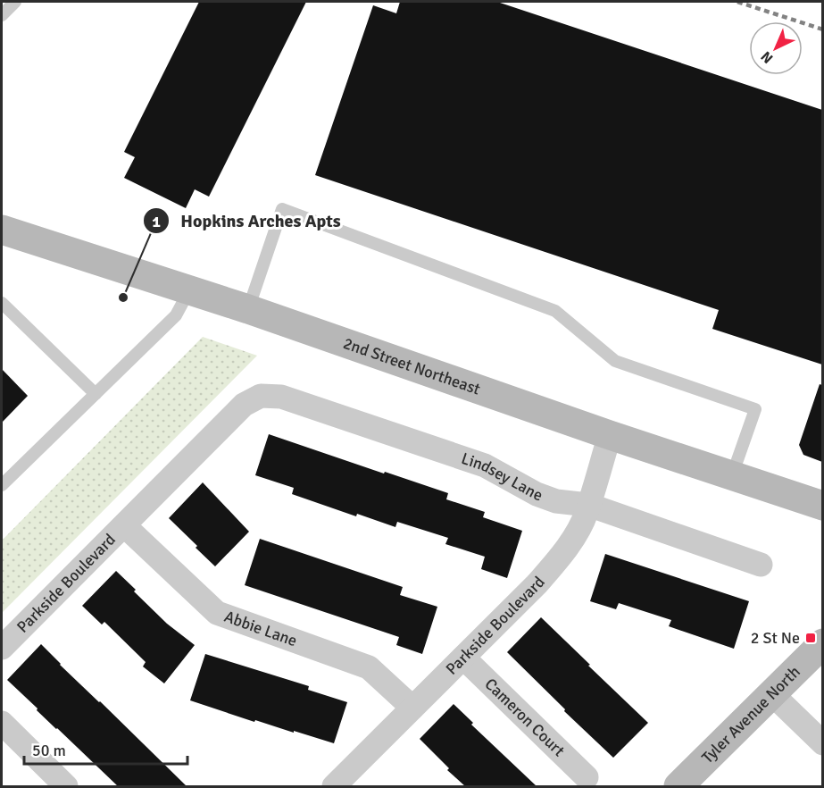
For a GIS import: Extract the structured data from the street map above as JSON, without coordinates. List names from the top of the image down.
{
  "streets": {
    "street": [
      "2nd Street Northeast",
      "Lindsey Lane",
      "Parkside Boulevard",
      "Abbie Lane",
      "Tyler Avenue North",
      "Cameron Court"
    ]
  },
  "crossings": [
    ["2nd Street Northeast", "Parkside Boulevard"],
    ["Lindsey Lane", "Parkside Boulevard"],
    ["Parkside Boulevard", "Abbie Lane"],
    ["Parkside Boulevard", "Cameron Court"]
  ],
  "places": {
    "other": ["Hopkins Arches Apts"],
    "transit": ["2 St Ne"]
  },
  "scale_bar": "50 m",
  "north": "bottom left"
}
